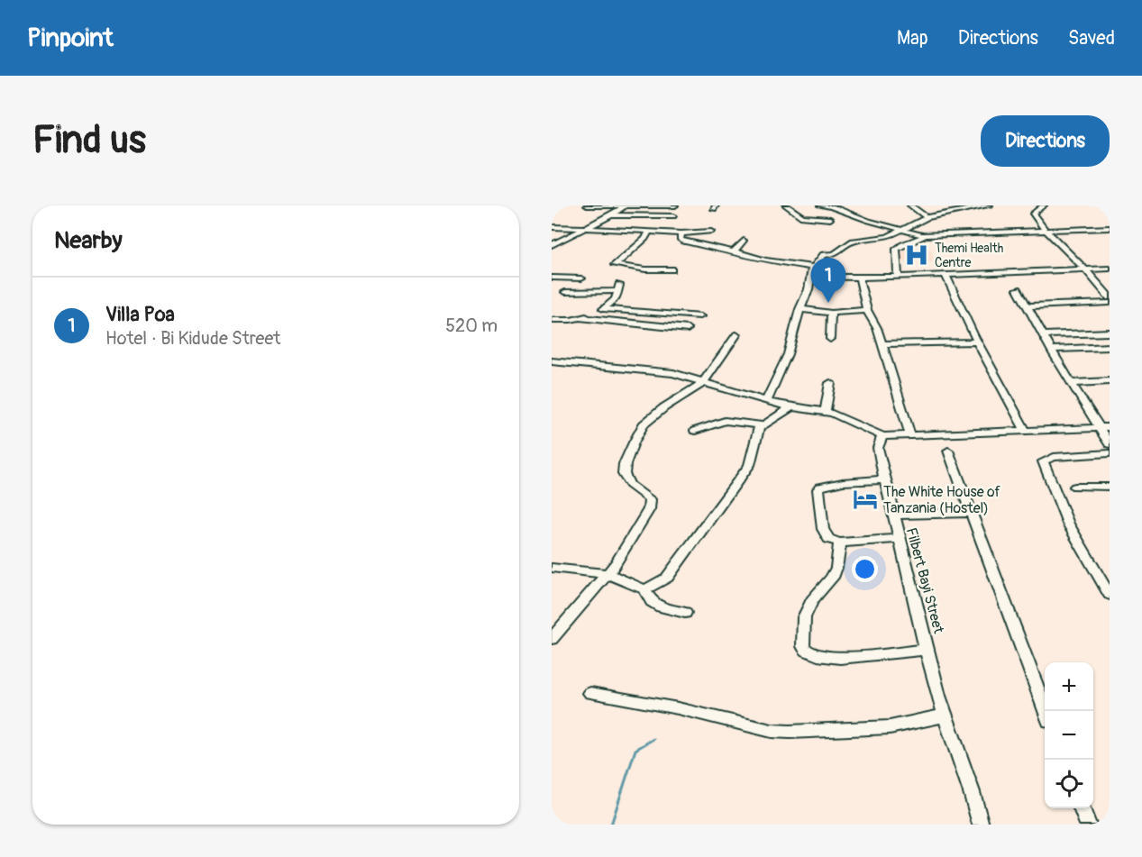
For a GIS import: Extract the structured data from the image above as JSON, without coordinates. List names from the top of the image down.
{
  "streets": {
    "street": ["Filbert Bayi Street"]
  },
  "places": {
    "hospital": ["Themi Health Centre"],
    "hotel": ["The White House of Tanzania (Hostel)"]
  },
  "page": {
    "header": "Pinpoint",
    "nav": ["Map", "Directions", "Saved"],
    "buttons": "Directions",
    "title": "Find us",
    "heading": "Nearby",
    "pins": "1",
    "list": [
      {
        "mark": "1",
        "name": "Villa Poa",
        "note": "Hotel · Bi Kidude Street",
        "value": "520 m"
      }
    ],
    "map_buttons": ["+", "−"]
  }
}
